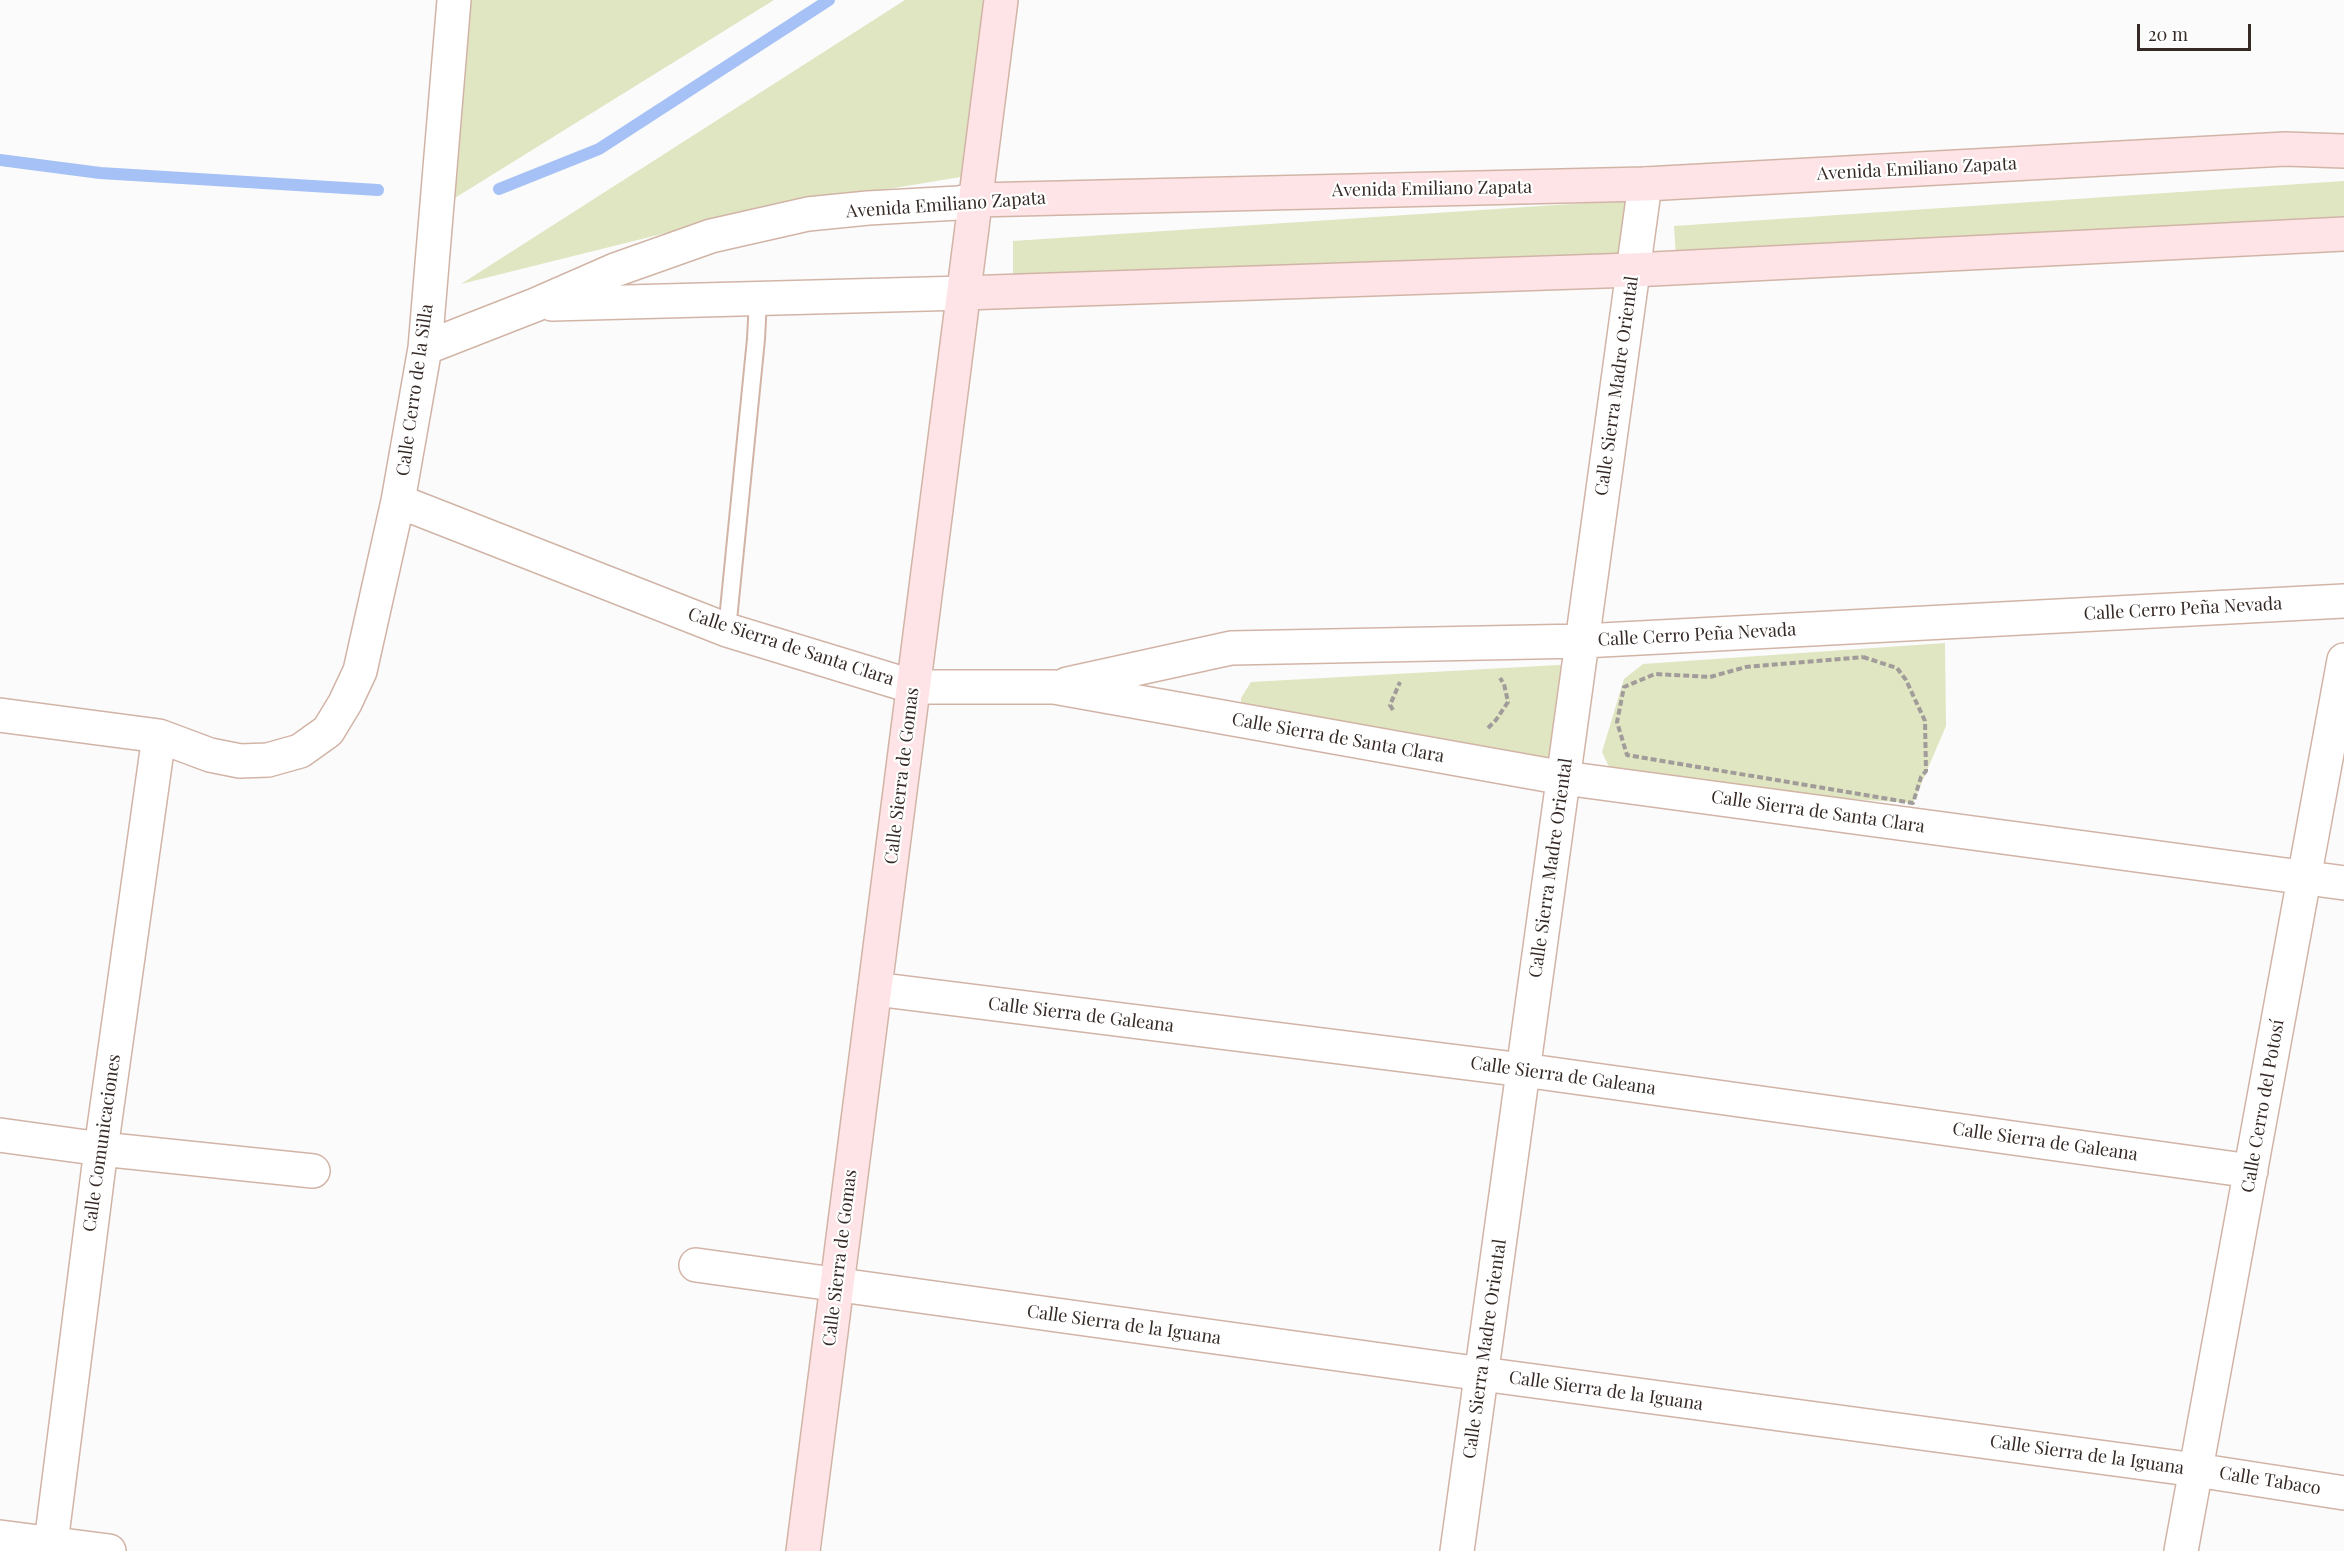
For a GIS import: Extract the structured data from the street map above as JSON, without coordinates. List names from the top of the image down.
{
  "streets": {
    "street": [
      "Avenida Emiliano Zapata",
      "Calle Sierra Madre Oriental",
      "Calle Cerro de la Silla",
      "Calle Cerro Peña Nevada",
      "Calle Sierra de Santa Clara",
      "Calle Sierra de Gomas",
      "Calle Sierra de Galeana",
      "Calle Cerro del Potosí",
      "Calle Comunicaciones",
      "Calle Sierra de la Iguana",
      "Calle Tabaco"
    ]
  },
  "crossings": [
    ["Avenida Emiliano Zapata", "Calle Sierra Madre Oriental"],
    ["Avenida Emiliano Zapata", "Calle Cerro de la Silla"],
    ["Avenida Emiliano Zapata", "Calle Sierra de Gomas"],
    ["Calle Sierra Madre Oriental", "Calle Cerro Peña Nevada"],
    ["Calle Sierra Madre Oriental", "Calle Sierra de Santa Clara"],
    ["Calle Sierra Madre Oriental", "Calle Sierra de Galeana"],
    ["Calle Sierra Madre Oriental", "Calle Sierra de la Iguana"],
    ["Calle Cerro de la Silla", "Calle Sierra de Santa Clara"],
    ["Calle Cerro de la Silla", "Calle Comunicaciones"],
    ["Calle Cerro Peña Nevada", "Calle Sierra de Santa Clara"],
    ["Calle Sierra de Santa Clara", "Calle Sierra de Gomas"],
    ["Calle Sierra de Santa Clara", "Calle Cerro del Potosí"],
    ["Calle Sierra de Gomas", "Calle Sierra de Galeana"],
    ["Calle Sierra de Gomas", "Calle Sierra de la Iguana"],
    ["Calle Sierra de Galeana", "Calle Cerro del Potosí"],
    ["Calle Cerro del Potosí", "Calle Sierra de la Iguana"],
    ["Calle Cerro del Potosí", "Calle Tabaco"],
    ["Calle Sierra de la Iguana", "Calle Tabaco"]
  ],
  "scale_bar": "20 m"
}
